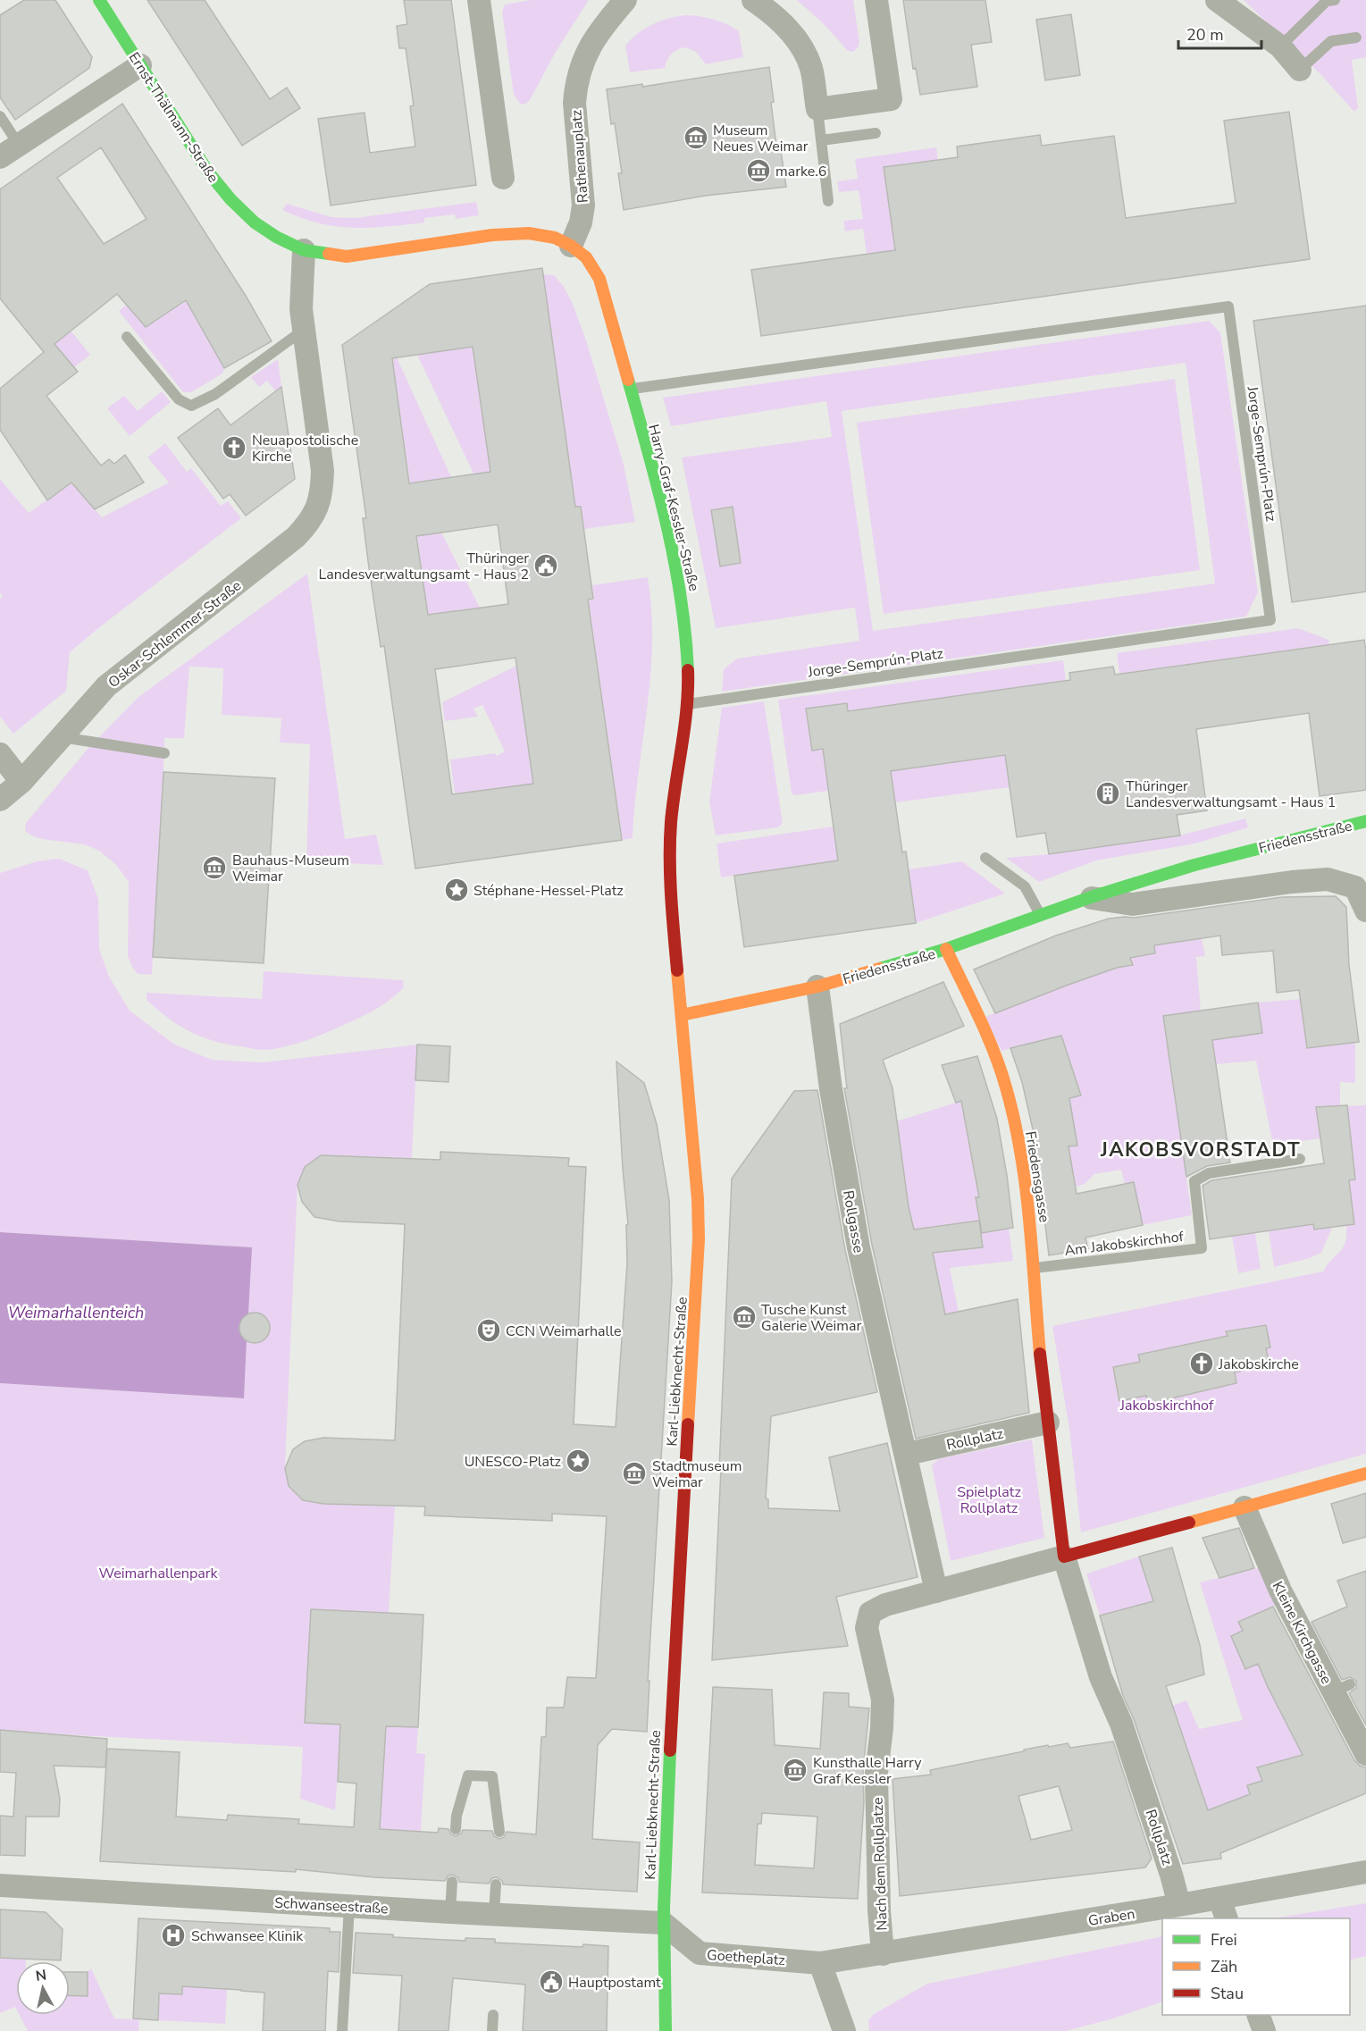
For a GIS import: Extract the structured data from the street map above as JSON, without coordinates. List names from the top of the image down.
{
  "streets": {
    "street": [
      "Ernst-Thälmann-Straße",
      "Rathenauplatz",
      "Harry-Graf-Kessler-Straße",
      "Oskar-Schlemmer-Straße",
      "Friedensstraße",
      "Friedensgasse",
      "Rollgasse",
      "Karl-Liebknecht-Straße",
      "Rollplatz",
      "Kleine Kirchgasse",
      "Nach dem Rollplatze",
      "Schwanseestraße",
      "Graben",
      "Goetheplatz"
    ],
    "lane": ["Jorge-Semprún-Platz", "Am Jakobskirchhof"]
  },
  "crossings": [
    ["Rathenauplatz", "Harry-Graf-Kessler-Straße"],
    ["Jorge-Semprún-Platz", "Harry-Graf-Kessler-Straße"],
    ["Harry-Graf-Kessler-Straße", "Friedensstraße"],
    ["Harry-Graf-Kessler-Straße", "Karl-Liebknecht-Straße"],
    ["Friedensstraße", "Friedensgasse"],
    ["Friedensstraße", "Rollgasse"],
    ["Friedensstraße", "Karl-Liebknecht-Straße"],
    ["Friedensgasse", "Am Jakobskirchhof"],
    ["Friedensgasse", "Rollplatz"],
    ["Rollgasse", "Rollplatz"],
    ["Karl-Liebknecht-Straße", "Schwanseestraße"],
    ["Karl-Liebknecht-Straße", "Goetheplatz"],
    ["Rollplatz", "Graben"],
    ["Nach dem Rollplatze", "Graben"],
    ["Schwanseestraße", "Goetheplatz"],
    ["Graben", "Goetheplatz"]
  ],
  "districts": ["JAKOBSVORSTADT"],
  "water": ["Weimarhallenteich"],
  "parks": ["Jakobskirchhof", "Spielplatz Rollplatz", "Weimarhallenpark"],
  "places": {
    "museum": [
      "Museum Neues Weimar",
      "marke.6",
      "Bauhaus-Museum Weimar",
      "Tusche Kunst Galerie Weimar",
      "Stadtmuseum Weimar",
      "Kunsthalle Harry Graf Kessler"
    ],
    "church": ["Neuapostolische Kirche", "Jakobskirche"],
    "public building": ["Thüringer Landesverwaltungsamt - Haus 2", "Hauptpostamt"],
    "building": ["Thüringer Landesverwaltungsamt - Haus 1"],
    "place": ["Stéphane-Hessel-Platz", "UNESCO-Platz"],
    "theatre": ["CCN Weimarhalle"],
    "hospital": ["Schwansee Klinik"]
  },
  "legend": ["Frei", "Zäh", "Stau"],
  "scale_bar": "20 m",
  "north": "top"
}
